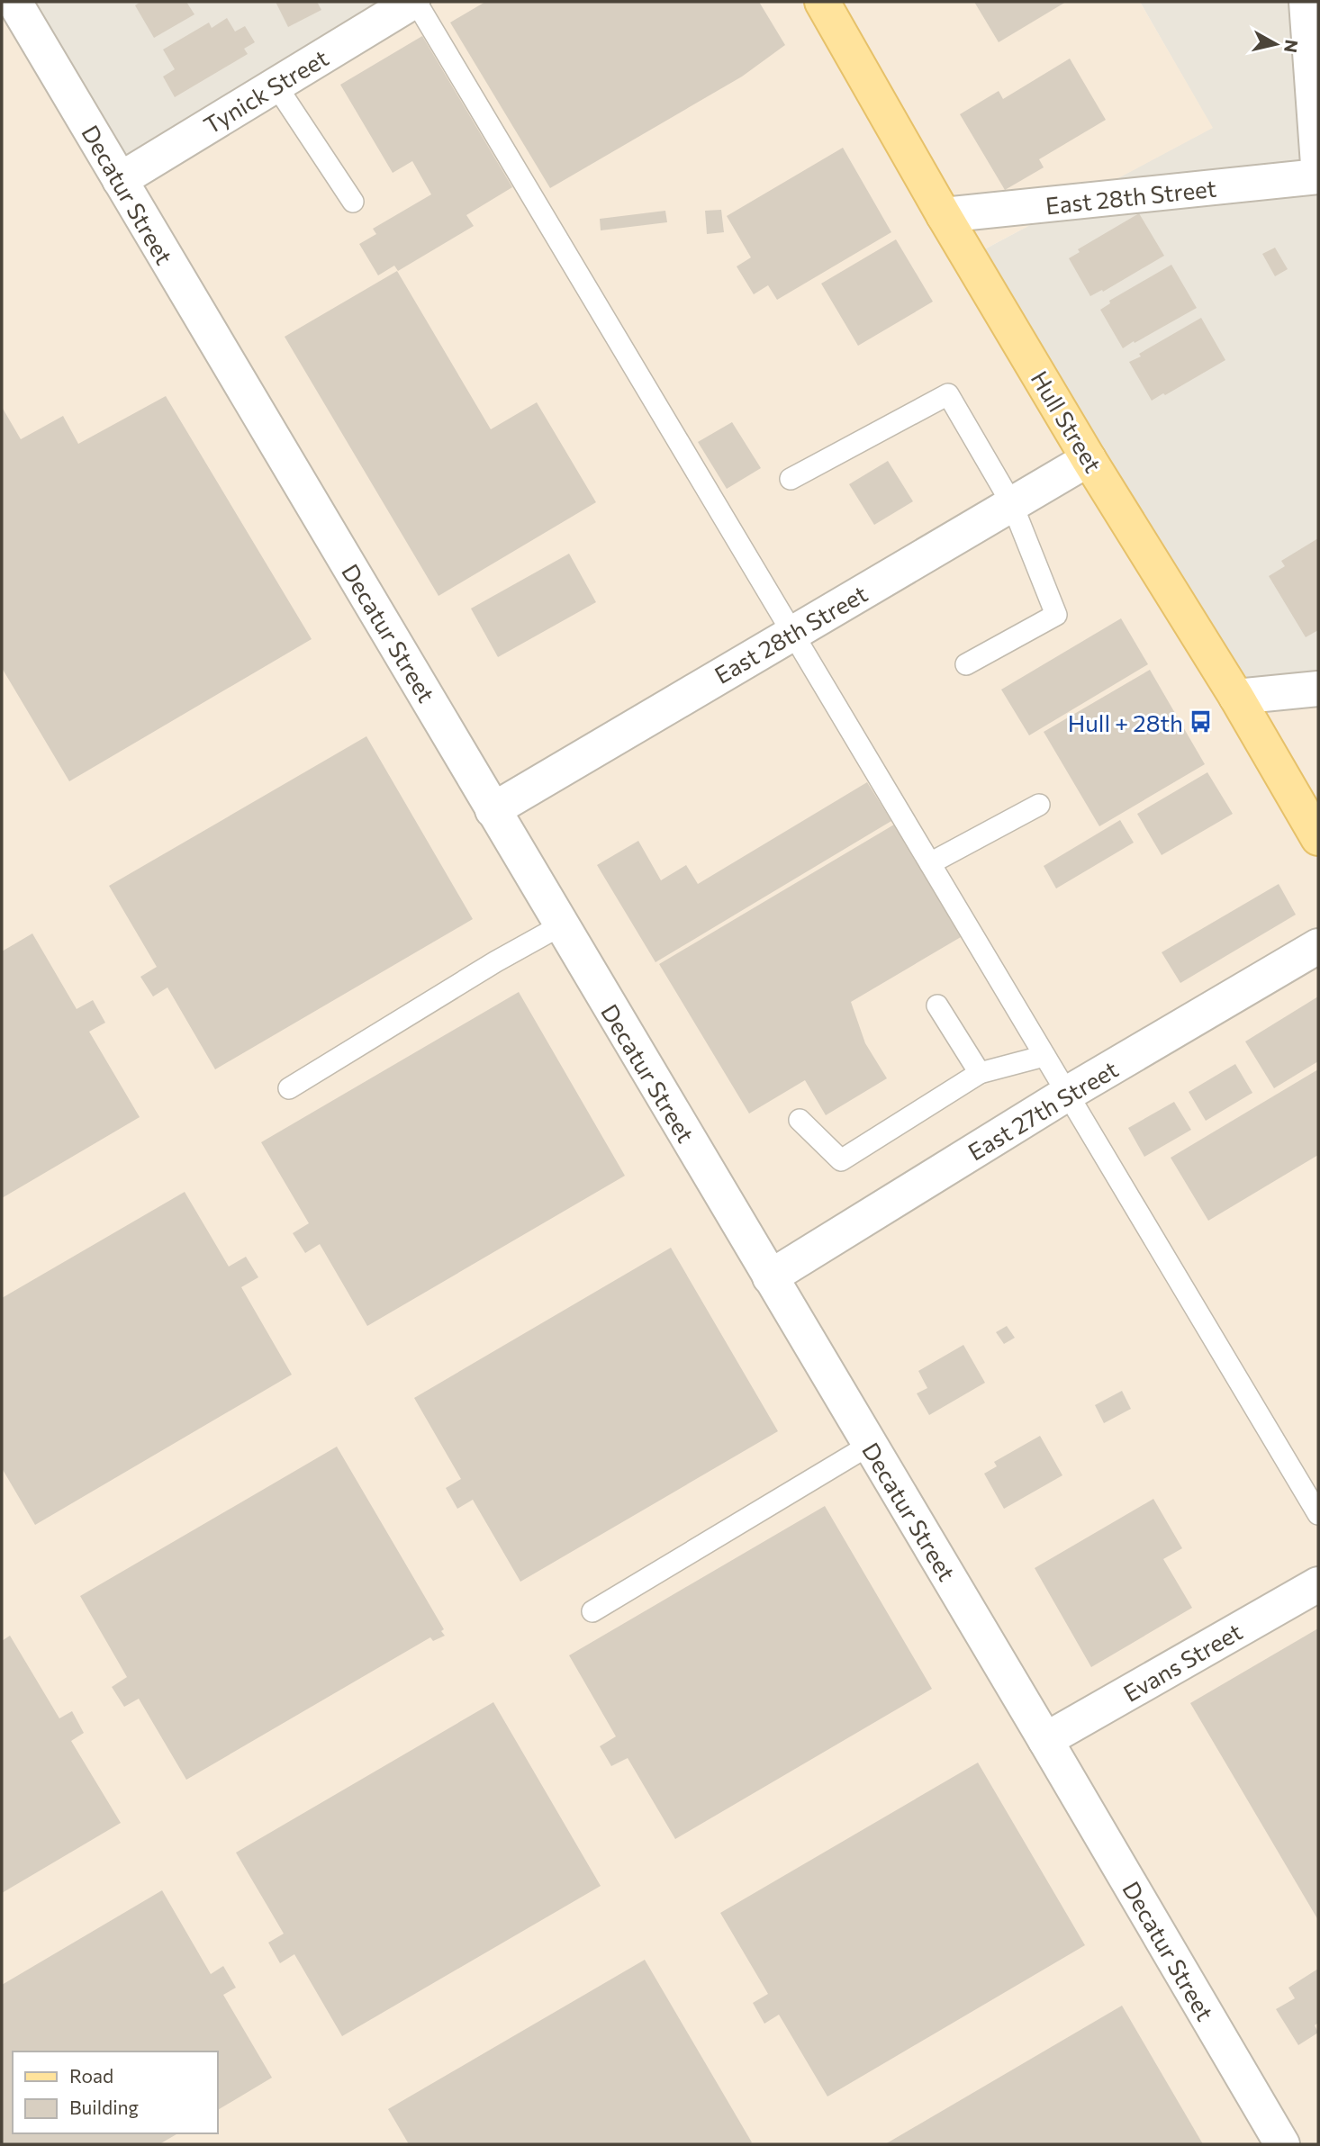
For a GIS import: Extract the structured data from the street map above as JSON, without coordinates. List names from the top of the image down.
{
  "streets": {
    "main road": ["Hull Street"],
    "street": [
      "Tynick Street",
      "Decatur Street",
      "East 28th Street",
      "East 27th Street",
      "Evans Street"
    ]
  },
  "crossings": [
    ["Tynick Street", "Decatur Street"],
    ["Decatur Street", "East 28th Street"],
    ["Decatur Street", "East 27th Street"],
    ["Decatur Street", "Evans Street"],
    ["East 28th Street", "Hull Street"]
  ],
  "places": {
    "bus stop": ["Hull + 28th"]
  },
  "legend": ["Road", "Building"],
  "north": "right"
}
